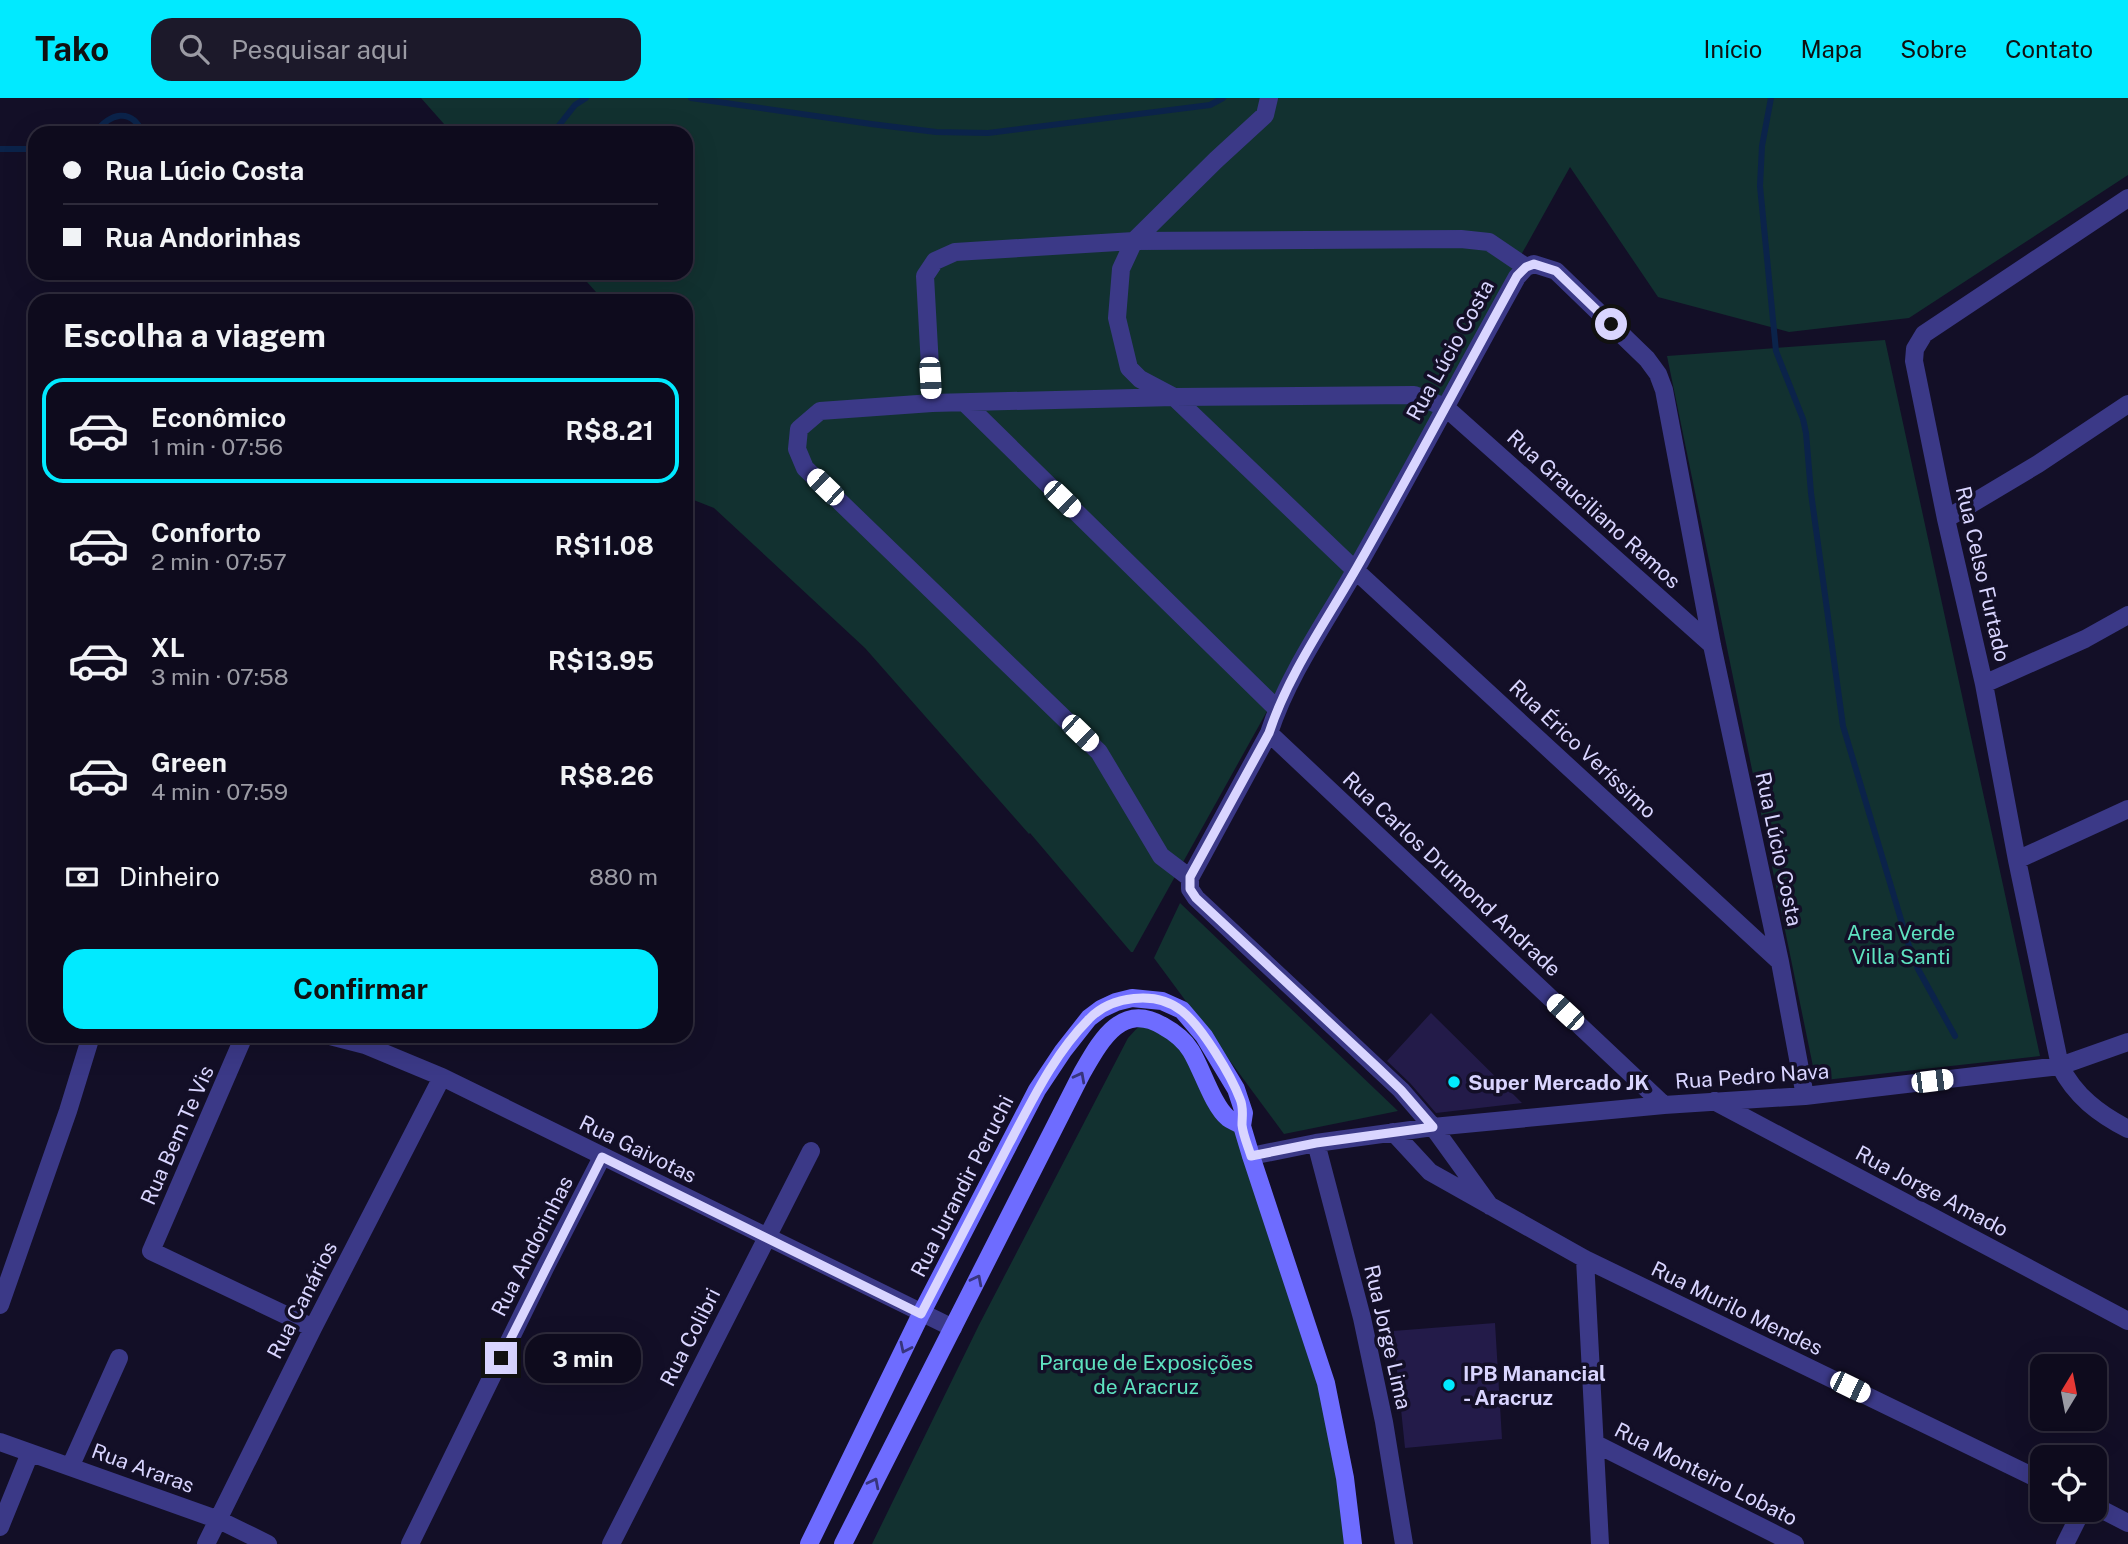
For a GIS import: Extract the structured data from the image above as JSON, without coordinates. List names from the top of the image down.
{
  "streets": {
    "street": [
      "Rua Lúcio Costa",
      "Rua Grauciliano Ramos",
      "Rua Celso Furtado",
      "Rua Érico Veríssimo",
      "Rua Carlos Drumond Andrade",
      "Rua Pedro Nava",
      "Rua Bem Te Vis",
      "Rua Gaivotas",
      "Rua Jurandir Peruchi",
      "Rua Jorge Amado",
      "Rua Andorinhas",
      "Rua Canários",
      "Rua Murilo Mendes",
      "Rua Colibri",
      "Rua Jorge Lima",
      "Rua Araras",
      "Rua Monteiro Lobato"
    ]
  },
  "crossings": [
    ["Rua Lúcio Costa", "Rua Grauciliano Ramos"],
    ["Rua Lúcio Costa", "Rua Érico Veríssimo"],
    ["Rua Lúcio Costa", "Rua Carlos Drumond Andrade"],
    ["Rua Lúcio Costa", "Rua Pedro Nava"],
    ["Rua Celso Furtado", "Rua Pedro Nava"],
    ["Rua Carlos Drumond Andrade", "Rua Pedro Nava"],
    ["Rua Pedro Nava", "Rua Jurandir Peruchi"],
    ["Rua Pedro Nava", "Rua Jorge Amado"],
    ["Rua Pedro Nava", "Rua Murilo Mendes"],
    ["Rua Pedro Nava", "Rua Jorge Lima"],
    ["Rua Bem Te Vis", "Rua Canários"],
    ["Rua Gaivotas", "Rua Jurandir Peruchi"],
    ["Rua Gaivotas", "Rua Andorinhas"],
    ["Rua Gaivotas", "Rua Canários"],
    ["Rua Gaivotas", "Rua Colibri"],
    ["Rua Canários", "Rua Araras"]
  ],
  "parks": ["Area Verde Villa Santi", "Parque de Exposições de Aracruz"],
  "places": ["Super Mercado JK", "IPB Manancial - Aracruz"],
  "north": "top",
  "page": {
    "header": "Tako",
    "search": "Pesquisar aqui",
    "nav": [
      "Início",
      "Mapa",
      "Sobre",
      "Contato"
    ],
    "banner": ["Rua Lúcio Costa", "Rua Andorinhas"],
    "heading": "Escolha a viagem",
    "list": [
      {
        "name": "Econômico",
        "note": "1 min · 07:56",
        "value": "R$8.21"
      },
      {
        "name": "Conforto",
        "note": "2 min · 07:57",
        "value": "R$11.08"
      },
      {
        "name": "XL",
        "note": "3 min · 07:58",
        "value": "R$13.95"
      },
      {
        "name": "Green",
        "note": "4 min · 07:59",
        "value": "R$8.26"
      }
    ],
    "pay": ["Dinheiro", "880 m"],
    "buttons": "Confirmar",
    "bubble": "3 min"
  }
}
